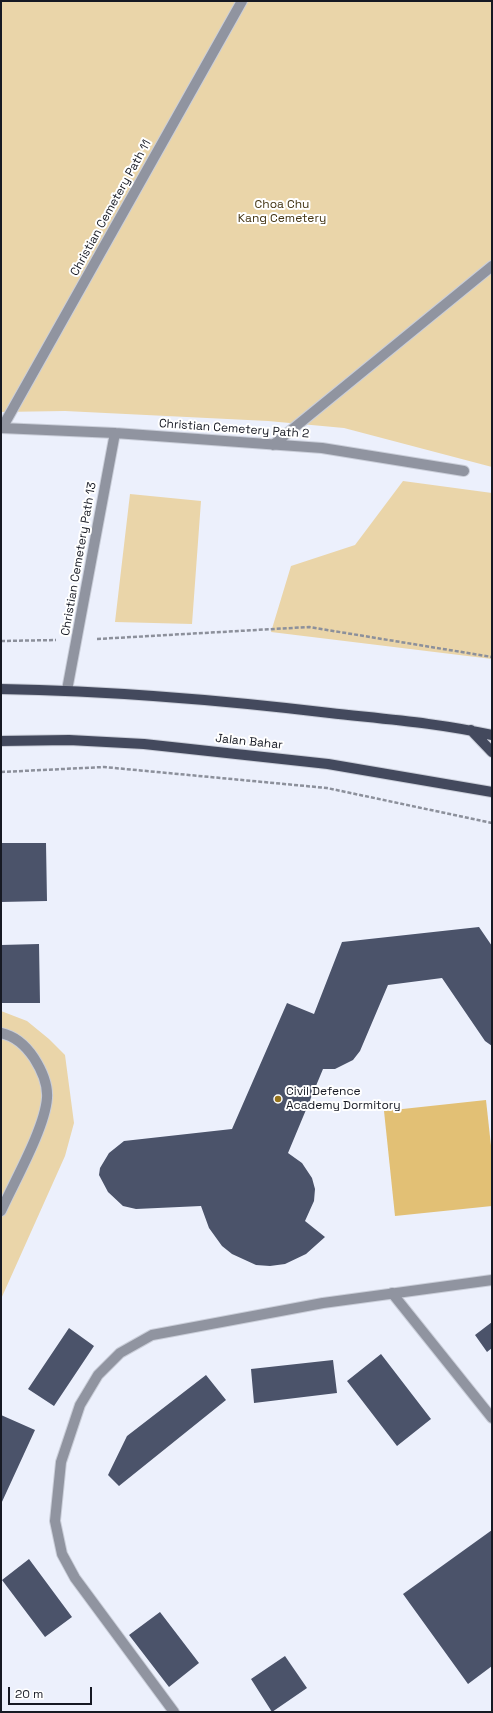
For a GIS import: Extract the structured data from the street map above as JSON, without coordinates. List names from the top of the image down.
{
  "streets": {
    "main road": ["Jalan Bahar"],
    "lane": ["Christian Cemetery Path 11", "Christian Cemetery Path 2", "Christian Cemetery Path 13"]
  },
  "crossings": [
    ["Christian Cemetery Path 11", "Christian Cemetery Path 2"],
    ["Christian Cemetery Path 2", "Christian Cemetery Path 13"]
  ],
  "parks": ["Choa Chu Kang Cemetery"],
  "places": ["Civil Defence Academy Dormitory"],
  "scale_bar": "20 m"
}
